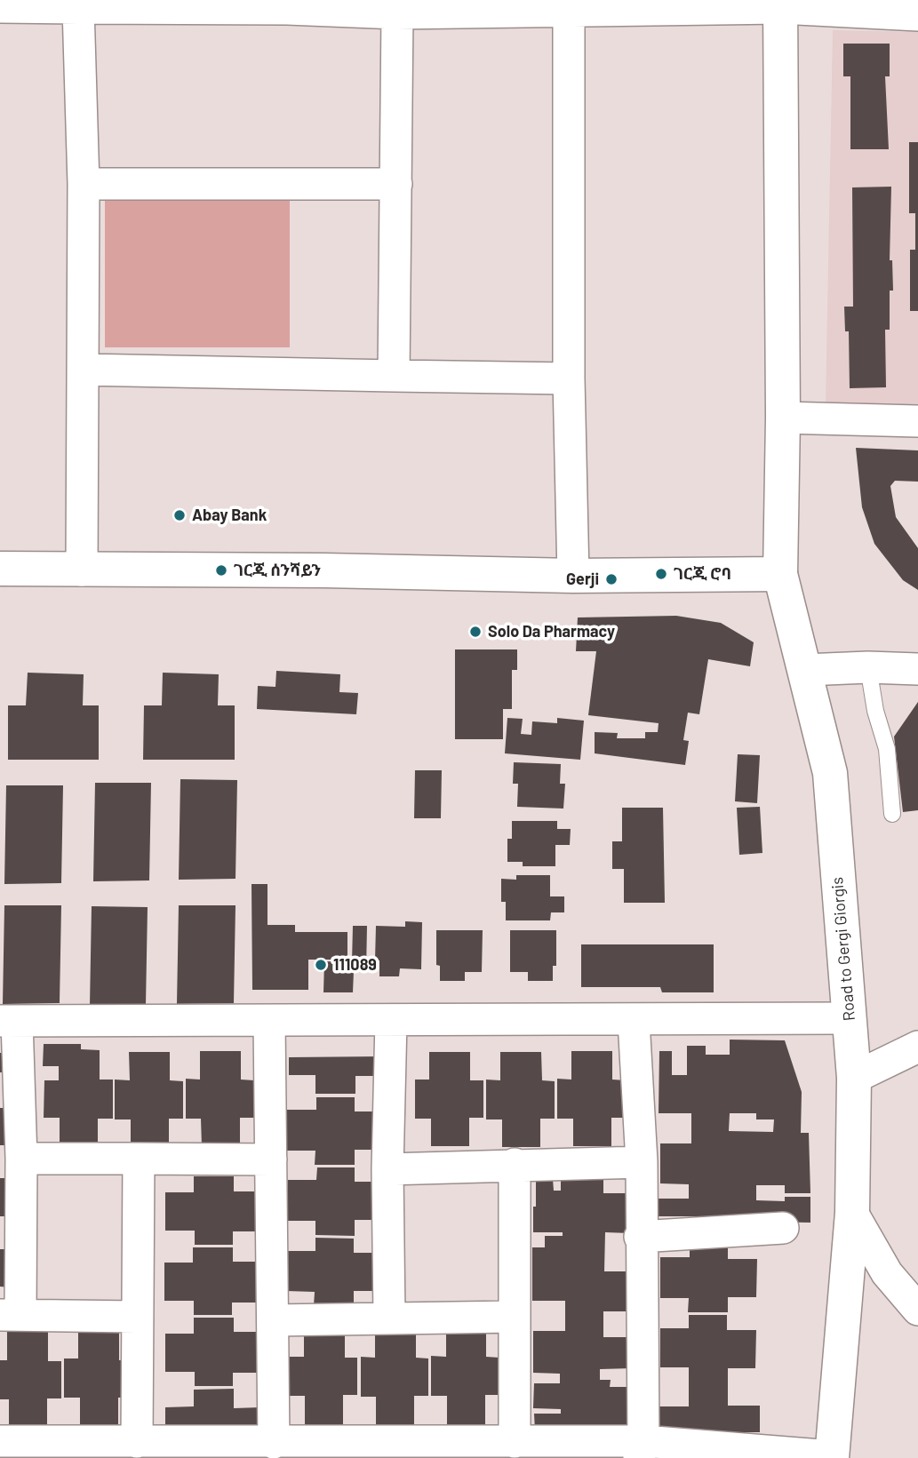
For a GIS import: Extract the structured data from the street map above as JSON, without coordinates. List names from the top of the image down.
{
  "streets": {
    "main road": ["Road to Gergi Giorgis"]
  },
  "places": [
    "Abay Bank",
    "ገርጂ ሰንሻይን",
    "ገርጂ ሮባ",
    "Gerji",
    "Solo Da Pharmacy",
    "111089"
  ]
}
